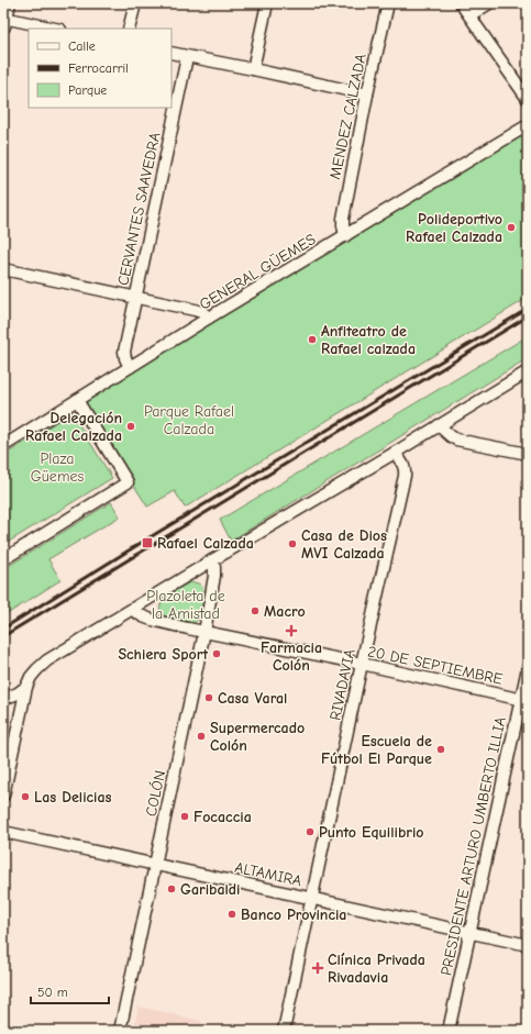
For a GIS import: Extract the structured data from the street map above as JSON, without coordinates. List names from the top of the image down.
{
  "streets": {
    "street": [
      "MENDEZ CALZADA",
      "CERVANTES SAAVEDRA",
      "GENERAL GÜEMES",
      "20 DE SEPTIEMBRE",
      "RIVADAVIA",
      "COLÓN",
      "PRESIDENTE ARTURO UMBERTO ILLIA",
      "ALTAMIRA"
    ]
  },
  "crossings": [
    ["MENDEZ CALZADA", "GENERAL GÜEMES"],
    ["CERVANTES SAAVEDRA", "GENERAL GÜEMES"],
    ["20 DE SEPTIEMBRE", "RIVADAVIA"],
    ["20 DE SEPTIEMBRE", "COLÓN"],
    ["20 DE SEPTIEMBRE", "PRESIDENTE ARTURO UMBERTO ILLIA"],
    ["RIVADAVIA", "ALTAMIRA"],
    ["COLÓN", "ALTAMIRA"],
    ["PRESIDENTE ARTURO UMBERTO ILLIA", "ALTAMIRA"]
  ],
  "parks": ["Parque Rafael Calzada", "Plaza Güemes", "Plazoleta de la Amistad"],
  "places": {
    "other": [
      "Polideportivo Rafael Calzada",
      "Anfiteatro de Rafael calzada",
      "Delegación Rafael Calzada",
      "Casa de Dios MVI Calzada",
      "Macro",
      "Schiera Sport",
      "Casa Varal",
      "Supermercado Colón",
      "Escuela de Fútbol El Parque",
      "Las Delicias",
      "Focaccia",
      "Punto Equilibrio",
      "Garibaldi",
      "Banco Provincia"
    ],
    "transit": ["Rafael Calzada"],
    "health": ["Farmacia Colón", "Clínica Privada Rivadavia"]
  },
  "legend": ["Calle", "Ferrocarril", "Parque"],
  "scale_bar": "50 m"
}
